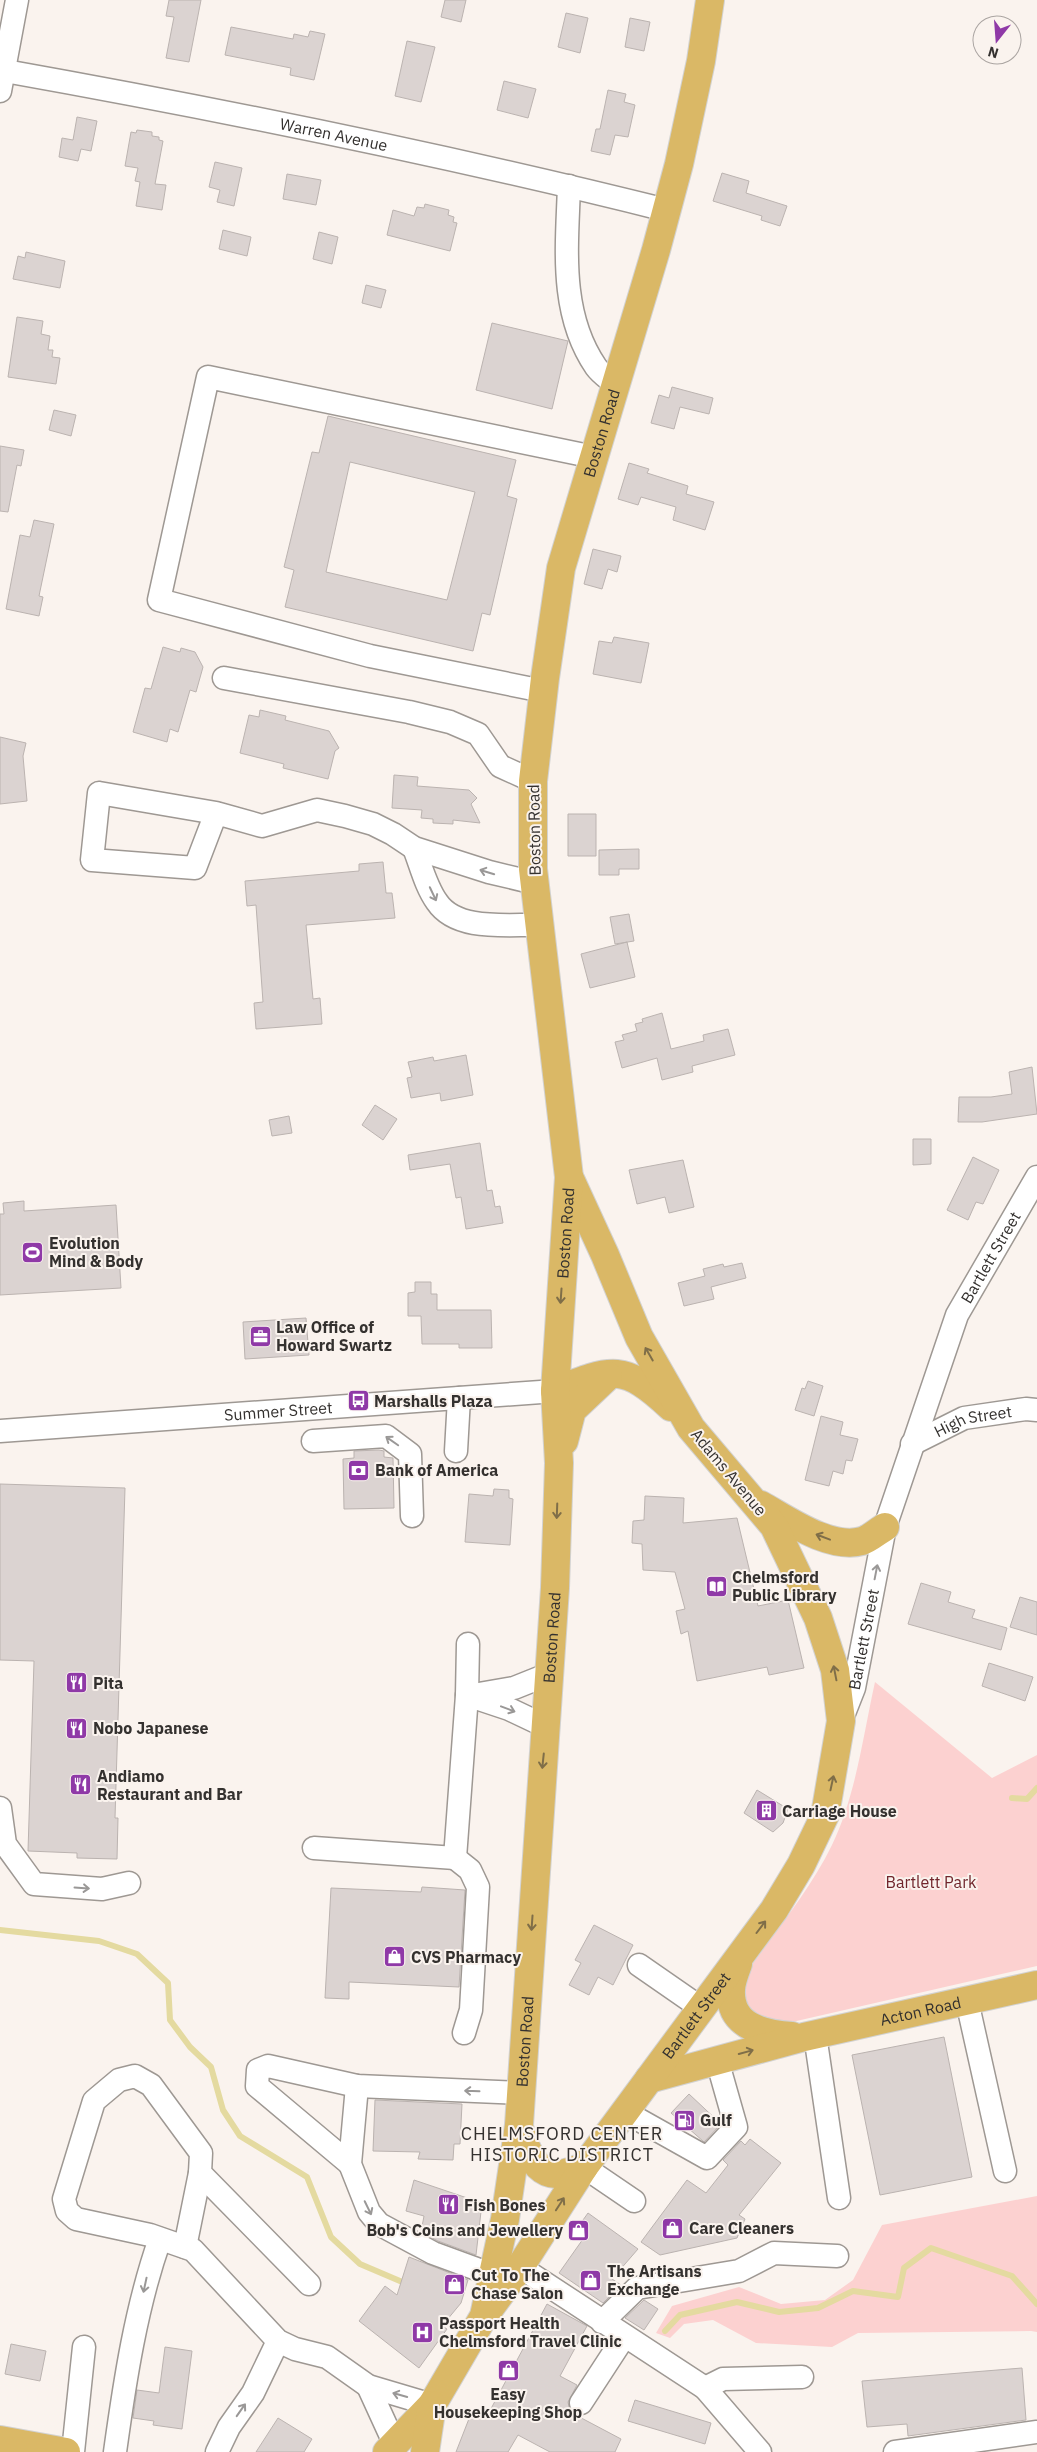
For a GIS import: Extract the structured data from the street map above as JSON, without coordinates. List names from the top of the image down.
{
  "streets": {
    "main road": [
      "Boston Road",
      "Bartlett Street",
      "Adams Avenue",
      "Acton Road"
    ],
    "street": ["Warren Avenue", "Summer Street", "High Street"]
  },
  "crossings": [
    ["Warren Avenue", "Boston Road"],
    ["Boston Road", "Bartlett Street"],
    ["Boston Road", "Summer Street"],
    ["Boston Road", "Adams Avenue"],
    ["Bartlett Street", "High Street"],
    ["Bartlett Street", "Adams Avenue"],
    ["Bartlett Street", "Acton Road"]
  ],
  "one_way": ["Bartlett Street", "Adams Avenue"],
  "districts": ["CHELMSFORD CENTER HISTORIC DISTRICT"],
  "parks": ["Bartlett Park"],
  "places": {
    "sports": ["Evolution Mind & Body"],
    "office": ["Law Office of Howard Swartz"],
    "bus stop": ["Marshalls Plaza"],
    "bank": ["Bank of America"],
    "library": ["Chelmsford Public Library"],
    "restaurant": [
      "Pita",
      "Nobo Japanese",
      "Andiamo Restaurant and Bar",
      "Fish Bones"
    ],
    "building": ["Carriage House"],
    "shop": [
      "CVS Pharmacy",
      "Care Cleaners",
      "Bob's Coins and Jewellery",
      "The Artisans Exchange",
      "Cut To The Chase Salon",
      "Easy Housekeeping Shop"
    ],
    "fuel station": ["Gulf"],
    "hospital": ["Passport Health Chelmsford Travel Clinic"]
  },
  "north": "bottom"
}
